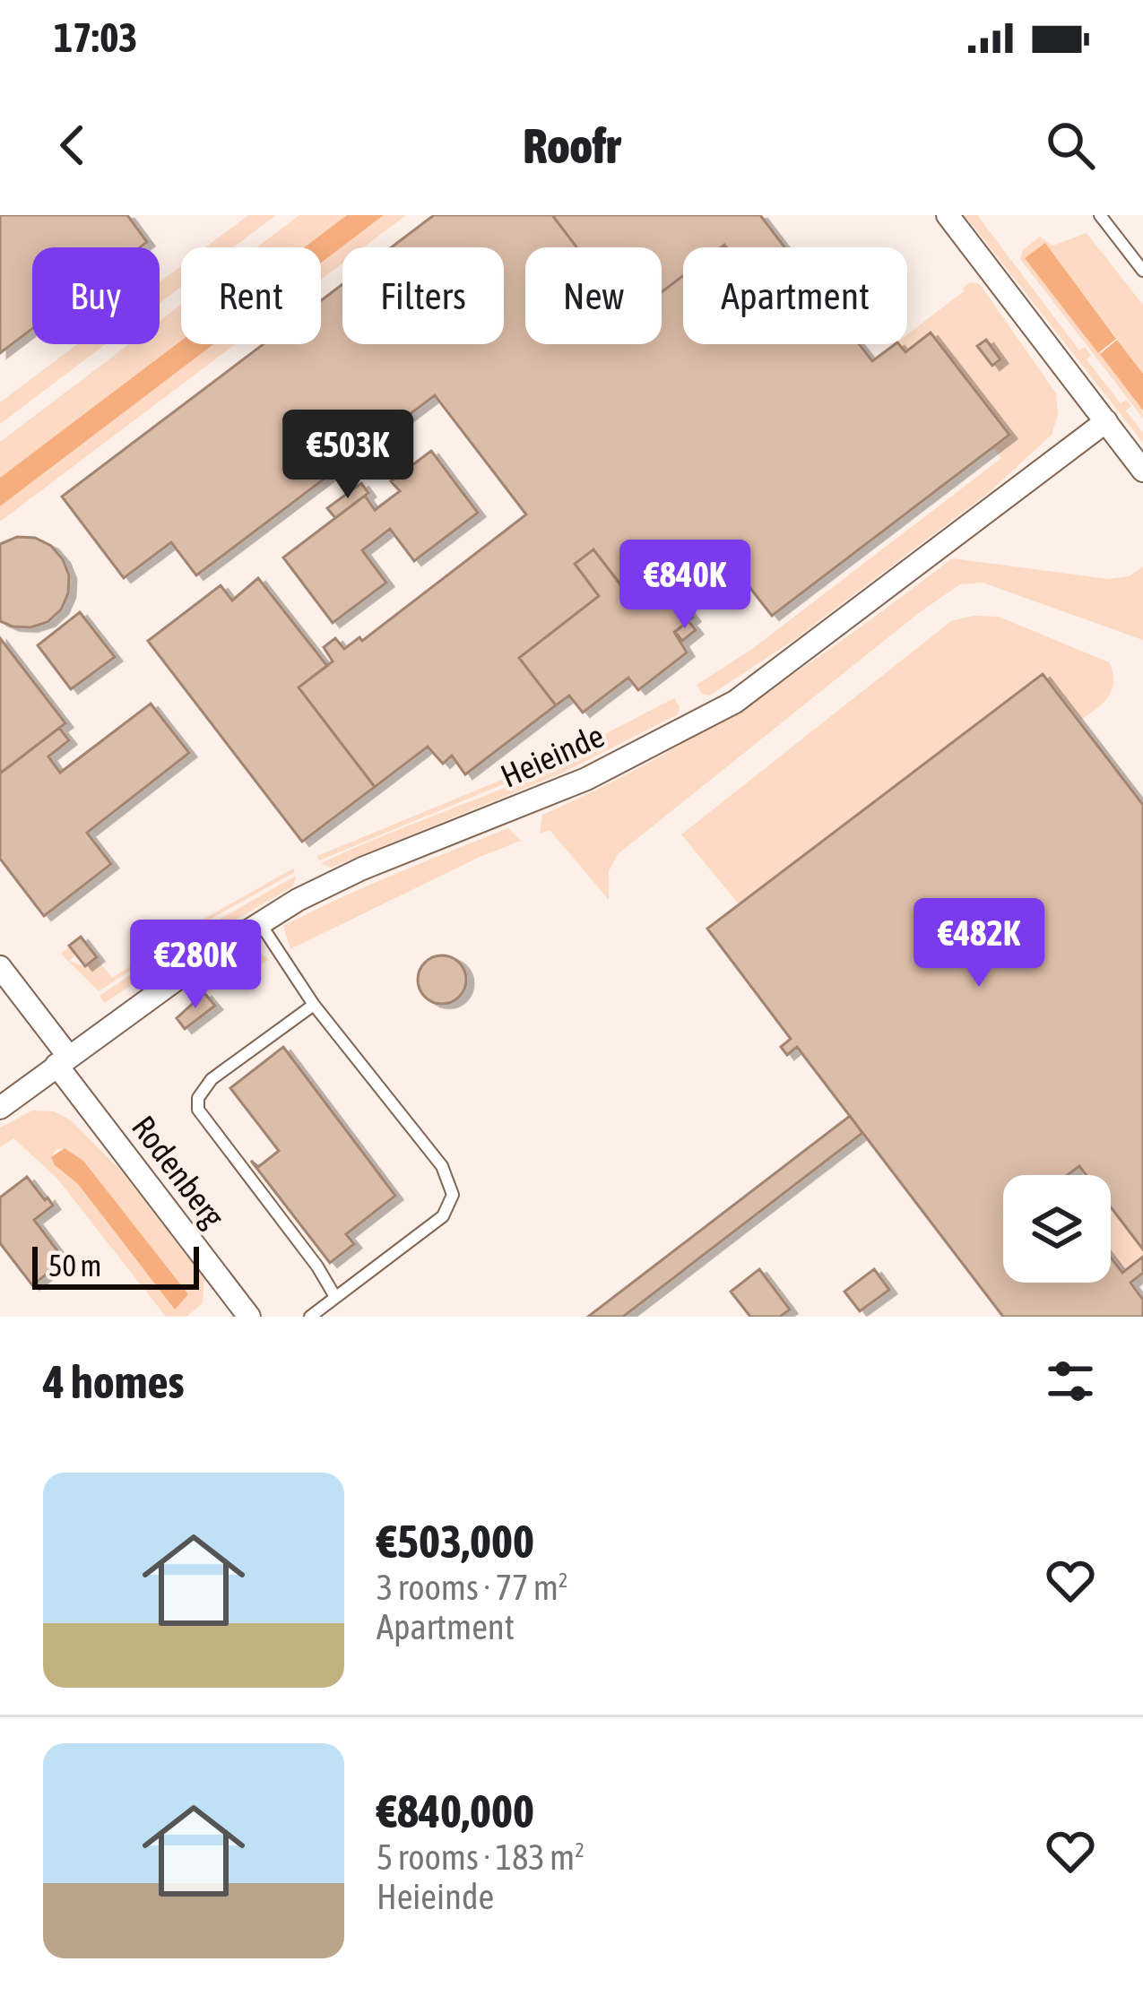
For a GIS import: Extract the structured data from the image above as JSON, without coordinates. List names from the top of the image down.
{
  "streets": {
    "street": ["Heieinde", "Rodenberg"]
  },
  "crossings": [
    ["Heieinde", "Rodenberg"]
  ],
  "scale_bar": "50 m",
  "page": {
    "status": "17:03",
    "header": "Roofr",
    "chip": [
      "Buy",
      "Rent",
      "Filters",
      "New",
      "Apartment"
    ],
    "price": [
      "€503K",
      "€840K",
      "€482K",
      "€280K"
    ],
    "scale": "50 m",
    "heading": "4 homes",
    "list": [
      {
        "name": "€503,000",
        "note": "3 rooms · 77 m² · Apartment"
      },
      {
        "name": "€840,000",
        "note": "5 rooms · 183 m² · Heieinde"
      }
    ]
  }
}
